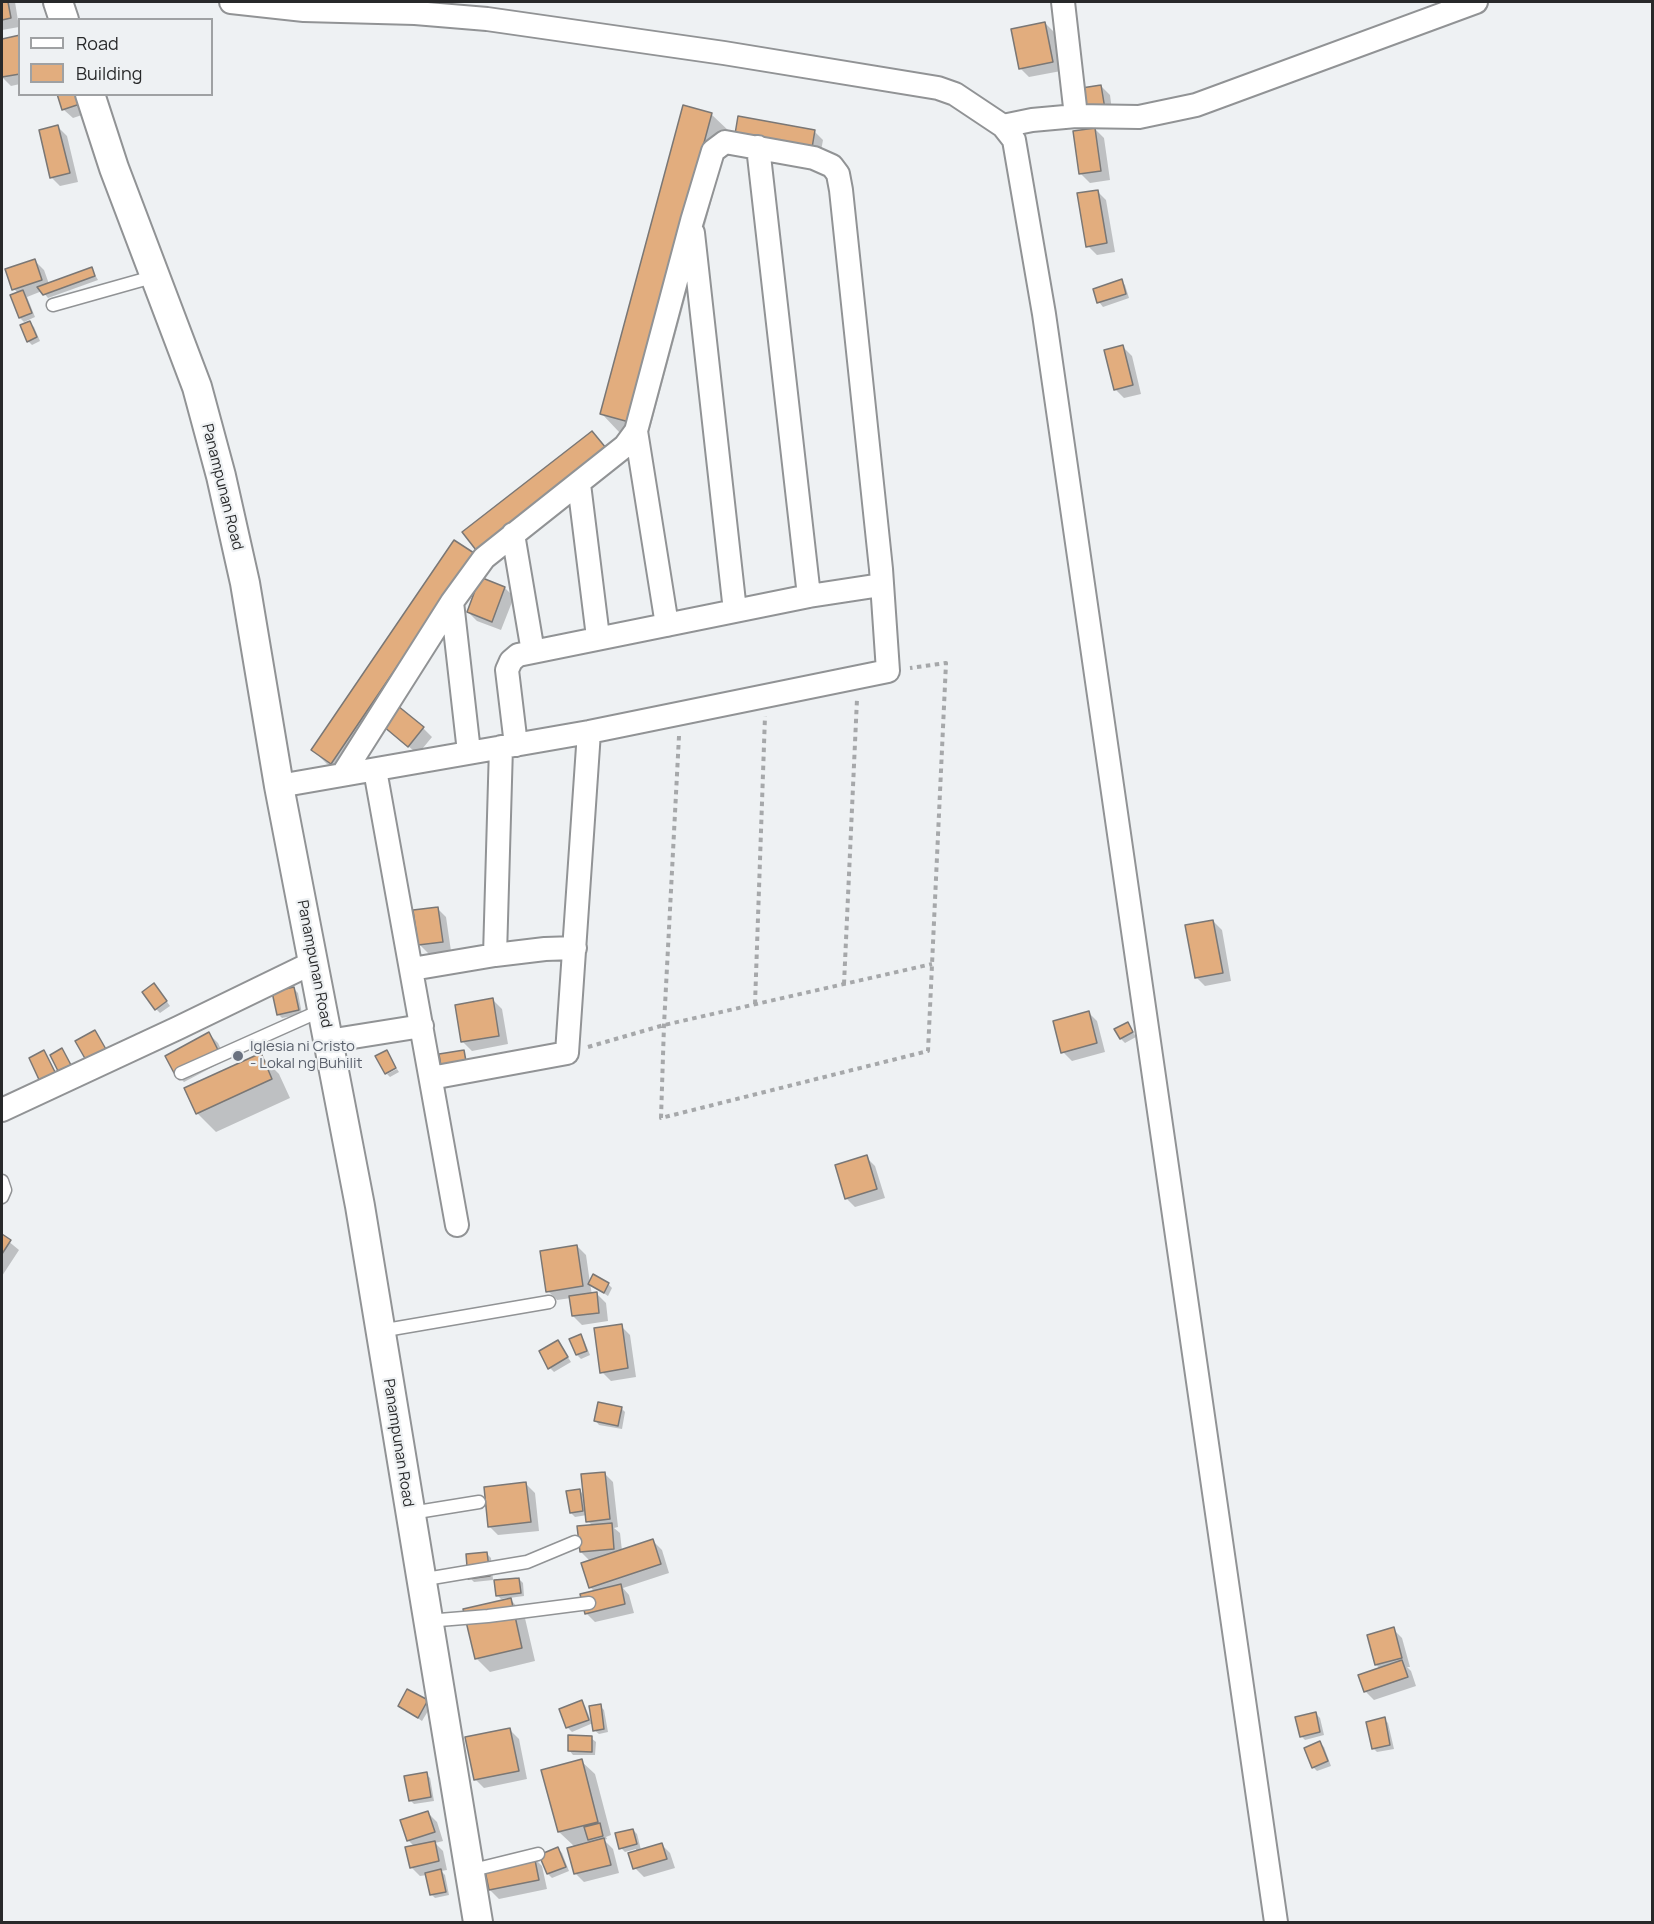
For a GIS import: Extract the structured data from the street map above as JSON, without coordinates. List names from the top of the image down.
{
  "streets": {
    "street": ["Panampunan Road"]
  },
  "places": ["Iglesia ni Cristo - Lokal ng Buhilit"],
  "legend": ["Road", "Building"]
}
